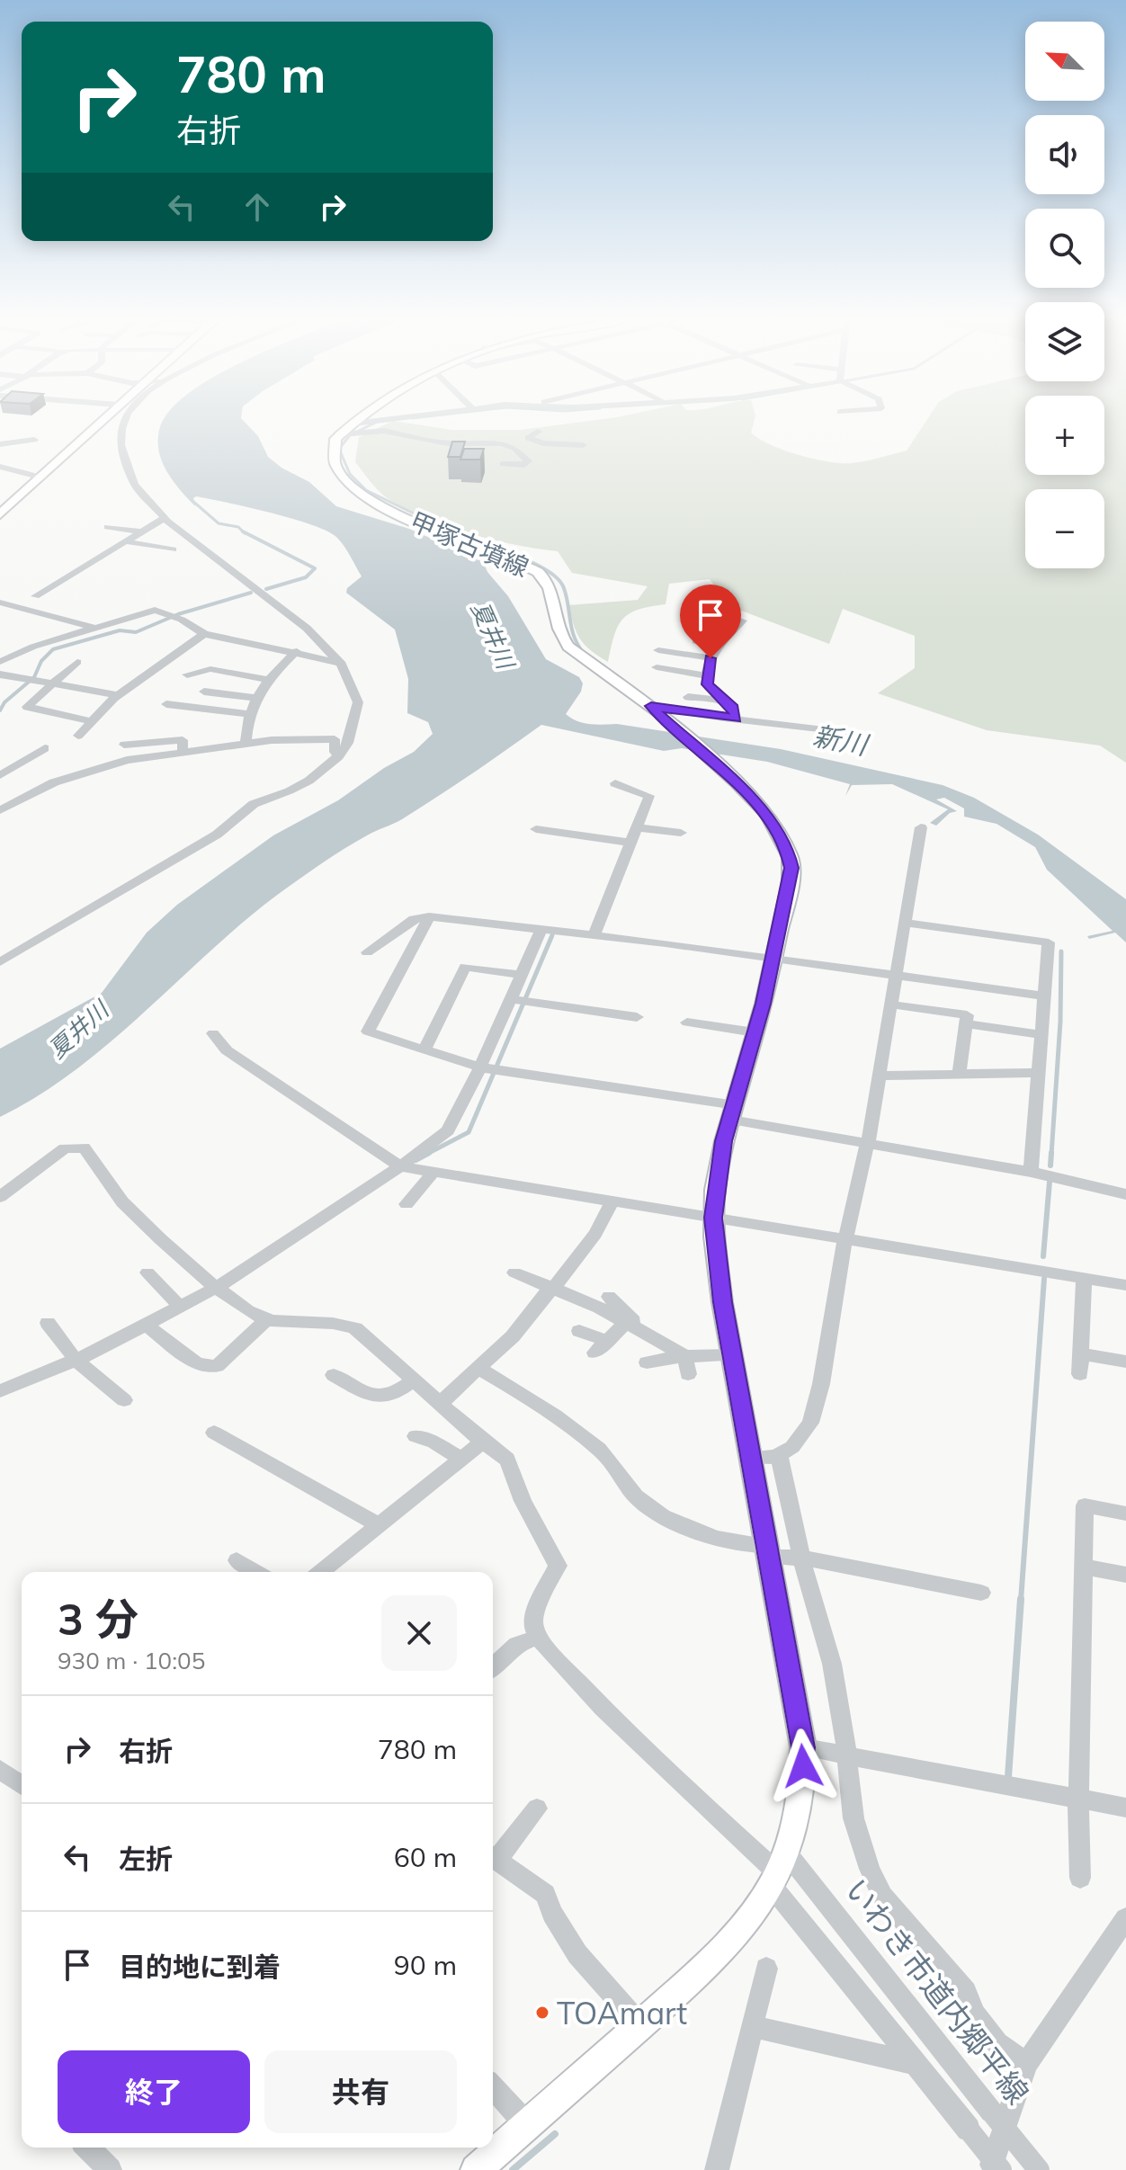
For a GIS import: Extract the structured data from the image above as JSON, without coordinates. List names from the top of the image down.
{
  "streets": {
    "main road": ["甲塚古墳線"],
    "street": ["いわき市道内郷平線"]
  },
  "crossings": [
    ["甲塚古墳線", "いわき市道内郷平線"]
  ],
  "water": ["夏井川", "新川"],
  "places": ["TOAmart"],
  "north": "top left",
  "page": {
    "map_buttons": ["+", "−"],
    "turn": ["780 m", "右折"],
    "heading": ["3 分", "930 m · 10:05"],
    "list": [
      {
        "name": "右折",
        "value": "780 m"
      },
      {
        "name": "左折",
        "value": "60 m"
      },
      {
        "name": "目的地に到着",
        "value": "90 m"
      }
    ],
    "buttons": ["終了", "共有"]
  }
}
